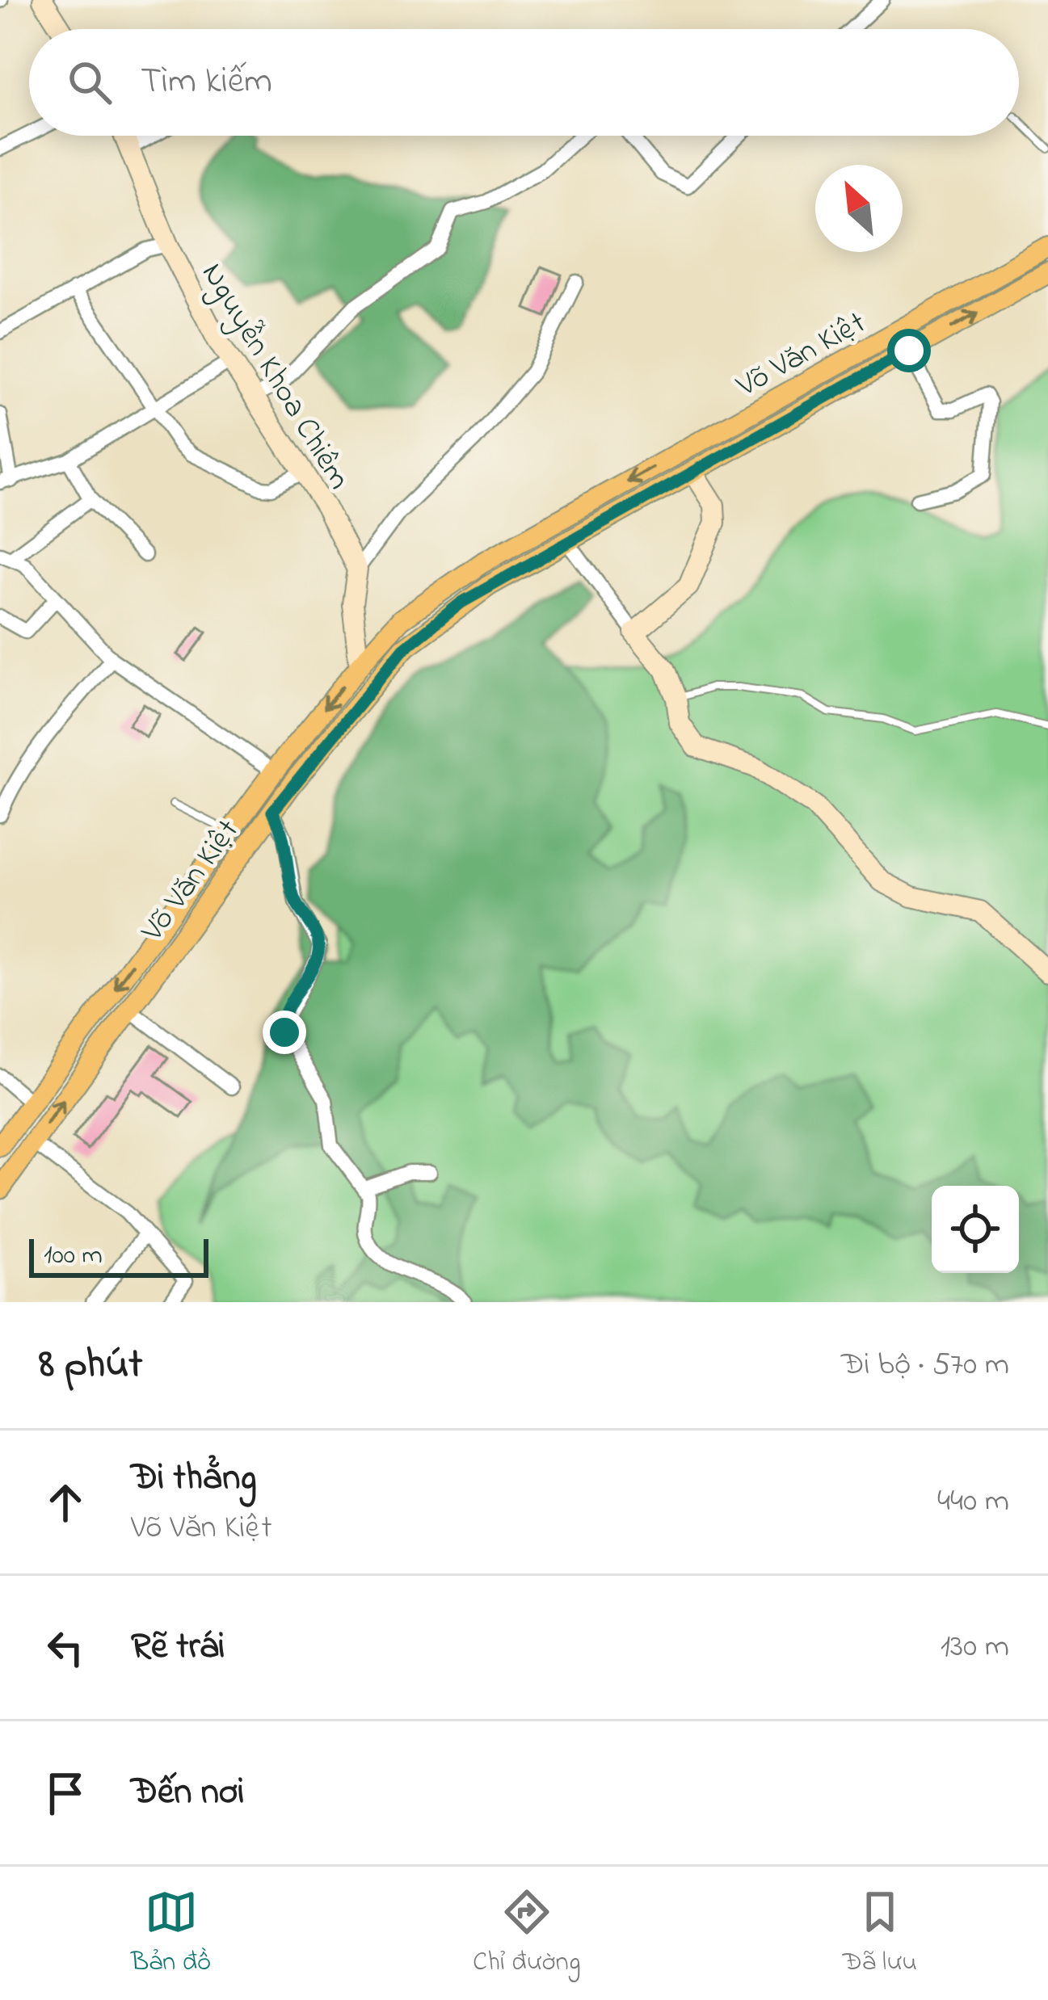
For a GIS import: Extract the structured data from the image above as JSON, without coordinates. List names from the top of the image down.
{
  "streets": {
    "main road": ["Võ Văn Kiệt"],
    "street": ["Nguyễn Khoa Chiêm"]
  },
  "scale_bar": "100 m",
  "north": "top left",
  "page": {
    "search": "Tìm kiếm",
    "scale": "100 m",
    "heading": ["8 phút", "Đi bộ · 570 m"],
    "list": [
      ["Đi thẳng", "Võ Văn Kiệt", "440 m"],
      ["Rẽ trái", "130 m"],
      "Đến nơi"
    ],
    "nav": ["Bản đồ", "Chỉ đường", "Đã lưu"]
  }
}
